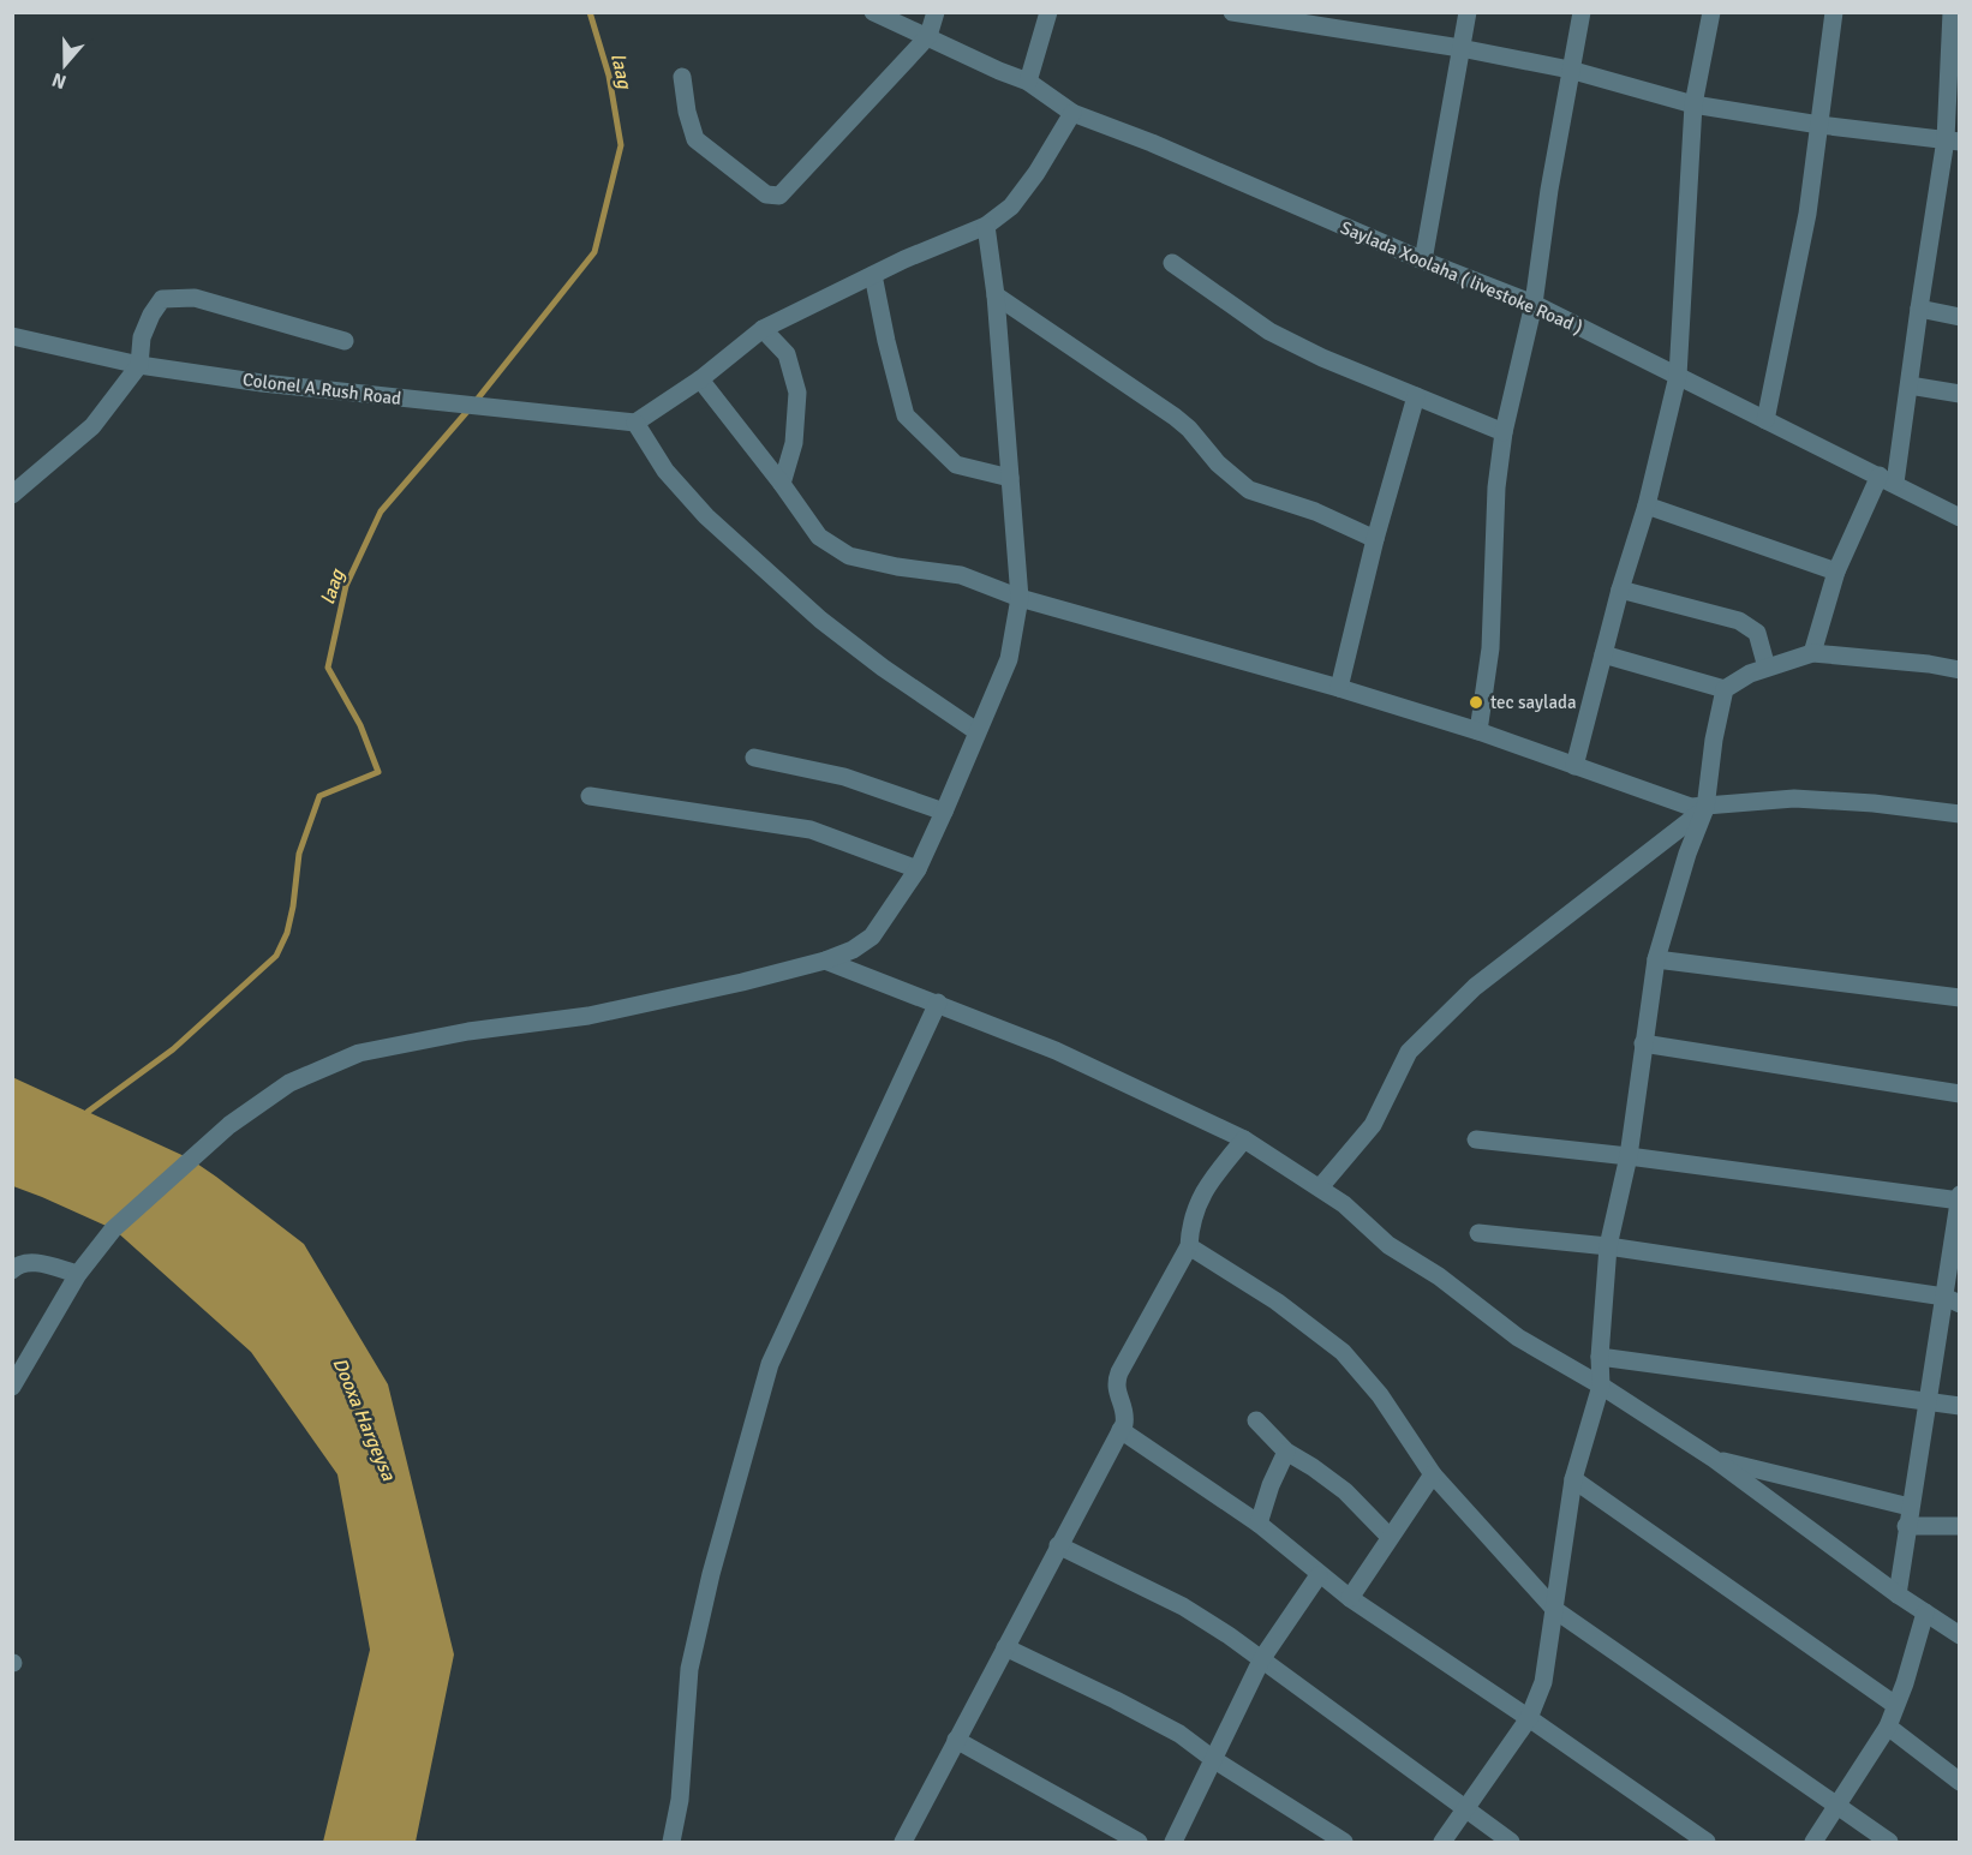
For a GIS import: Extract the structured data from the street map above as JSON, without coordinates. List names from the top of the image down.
{
  "streets": {
    "street": ["Saylada Xoolaha ( livestoke Road )", "Colonel A.Rush Road"]
  },
  "water": ["laag", "Dooxa Hargeysa"],
  "places": ["tec saylada"],
  "north": "bottom"
}
